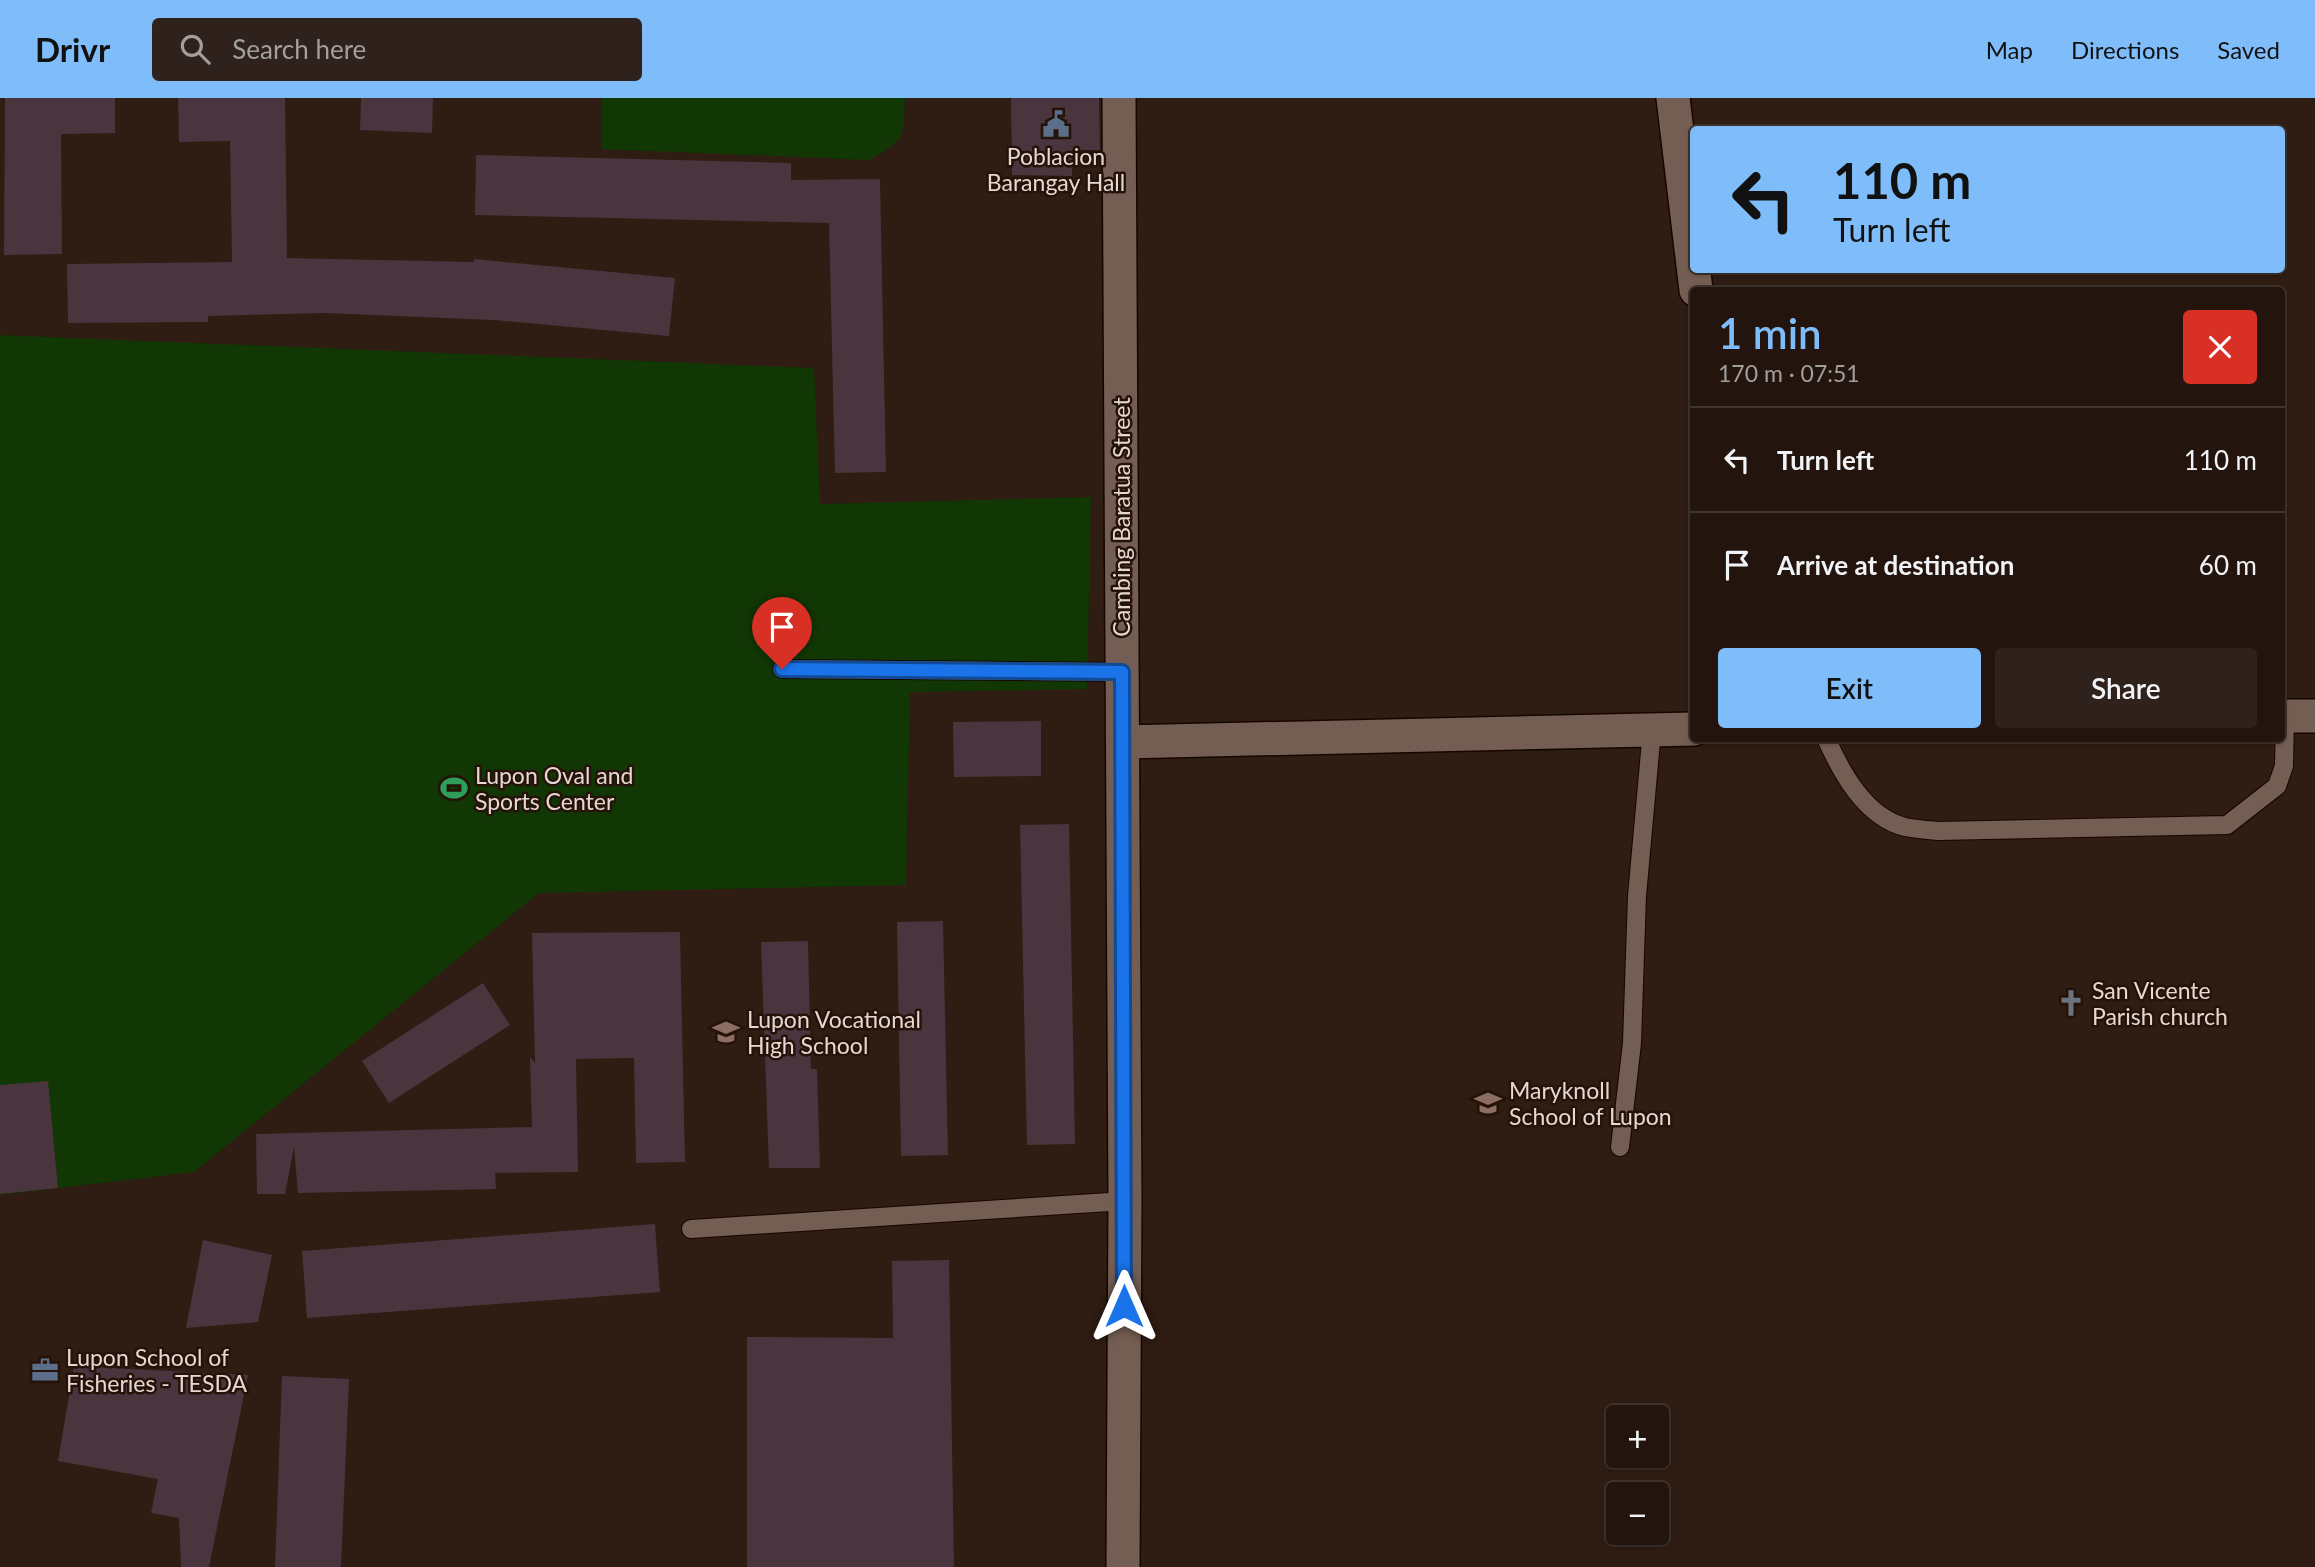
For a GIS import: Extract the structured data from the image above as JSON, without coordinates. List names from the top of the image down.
{
  "streets": {
    "street": ["Cambing Baratua Street"]
  },
  "places": {
    "public building": ["Poblacion Barangay Hall"],
    "sports": ["Lupon Oval and Sports Center"],
    "church": ["San Vicente Parish church"],
    "school or university": ["Lupon Vocational High School", "Maryknoll School of Lupon"],
    "office": ["Lupon School of Fisheries - TESDA"]
  },
  "page": {
    "header": "Drivr",
    "search": "Search here",
    "nav": ["Map", "Directions", "Saved"],
    "turn": ["110 m", "Turn left"],
    "heading": ["1 min", "170 m · 07:51"],
    "list": [
      {
        "name": "Turn left",
        "value": "110 m"
      },
      {
        "name": "Arrive at destination",
        "value": "60 m"
      }
    ],
    "buttons": ["Exit", "Share"],
    "map_buttons": ["+", "−"]
  }
}
